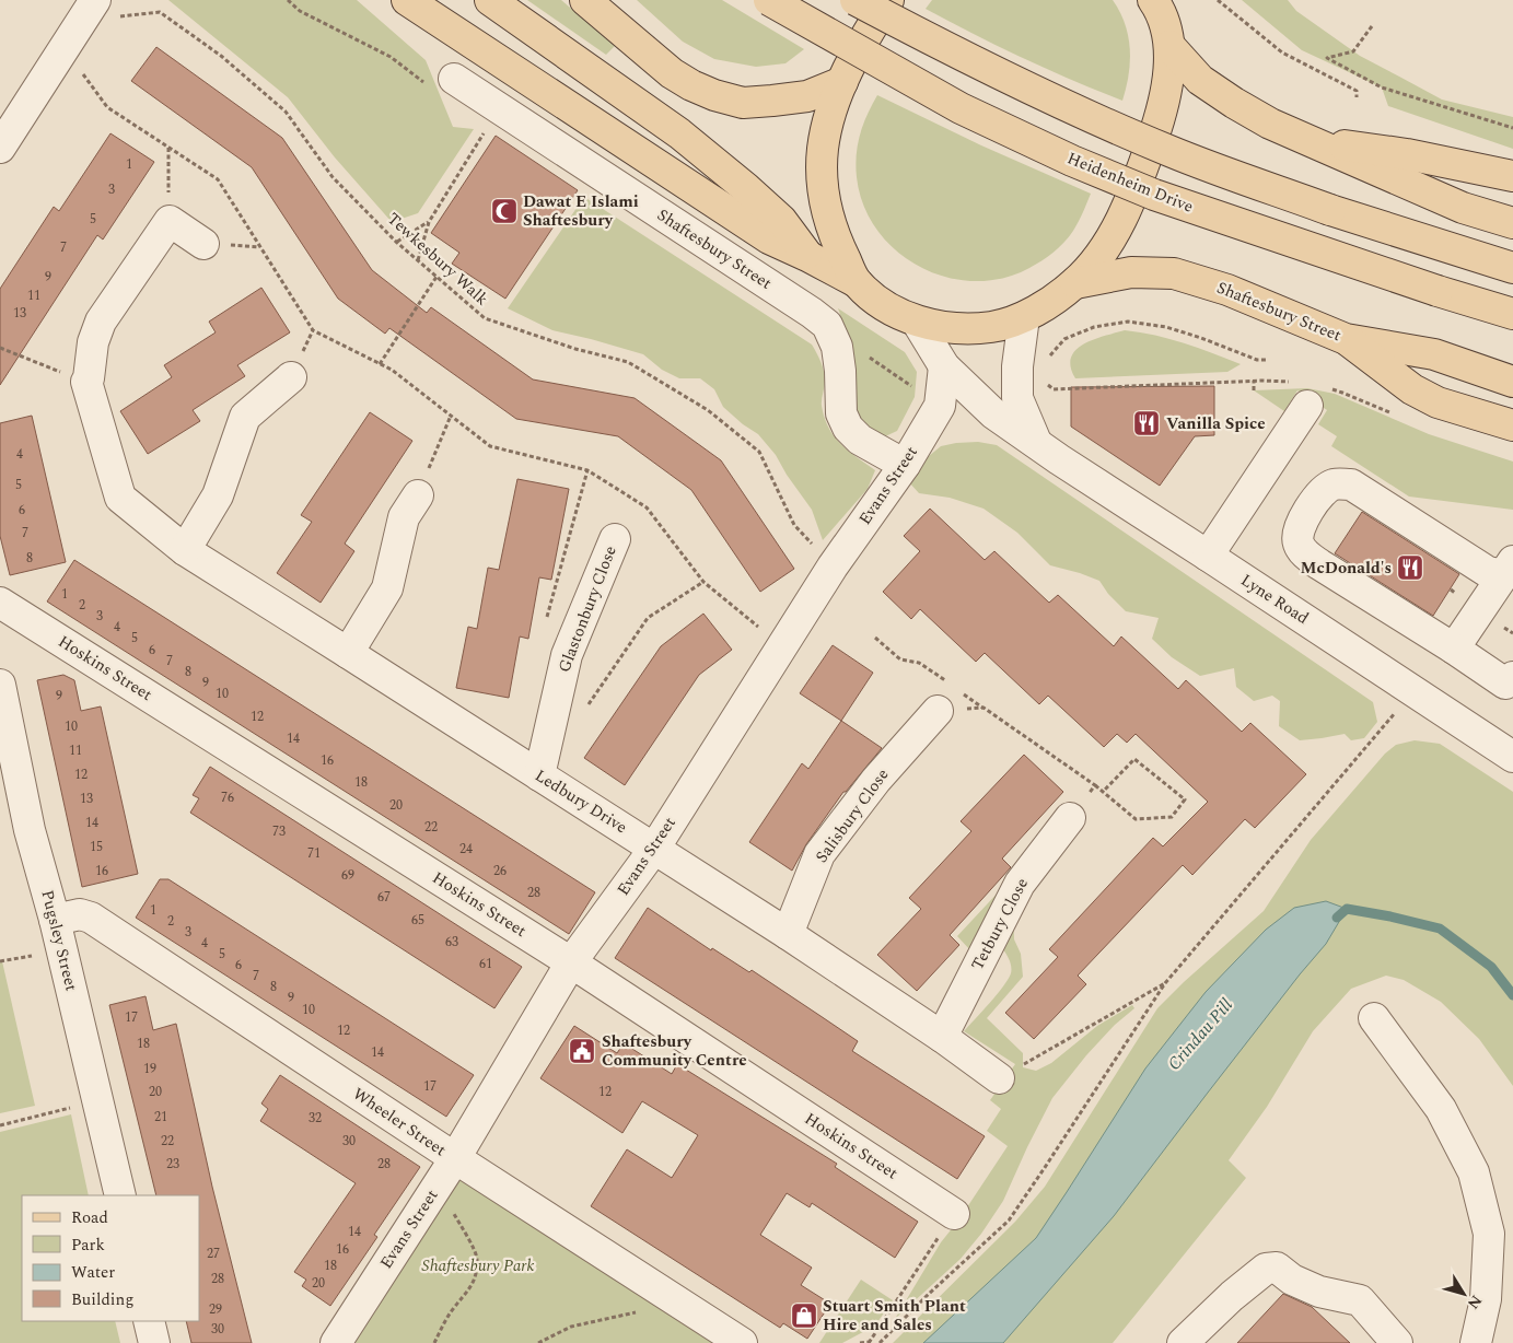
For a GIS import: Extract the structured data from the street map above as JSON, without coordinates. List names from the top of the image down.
{
  "streets": {
    "main road": ["Heidenheim Drive", "Shaftesbury Street"],
    "street": [
      "Evans Street",
      "Lyne Road",
      "Glastonbury Close",
      "Hoskins Street",
      "Ledbury Drive",
      "Salisbury Close",
      "Tetbury Close",
      "Pugsley Street",
      "Wheeler Street"
    ],
    "path": ["Tewkesbury Walk"]
  },
  "crossings": [
    ["Shaftesbury Street", "Evans Street"],
    ["Tewkesbury Walk", "Evans Street"],
    ["Evans Street", "Lyne Road"],
    ["Evans Street", "Hoskins Street"],
    ["Evans Street", "Ledbury Drive"],
    ["Evans Street", "Wheeler Street"],
    ["Glastonbury Close", "Ledbury Drive"],
    ["Ledbury Drive", "Salisbury Close"],
    ["Ledbury Drive", "Tetbury Close"],
    ["Pugsley Street", "Wheeler Street"]
  ],
  "water": ["Crindau Pill"],
  "parks": ["Shaftesbury Park"],
  "places": {
    "mosque": ["Dawat E Islami Shaftesbury"],
    "restaurant": ["Vanilla Spice", "McDonald's"],
    "public building": ["Shaftesbury Community Centre"],
    "shop": ["Stuart Smith Plant Hire and Sales"]
  },
  "house_numbers": [
    "1",
    "3",
    "5",
    "7",
    "9",
    "11",
    "13",
    "4",
    "5",
    "6",
    "7",
    "8",
    "1",
    "2",
    "3",
    "4",
    "5",
    "6",
    "7",
    "8",
    "9",
    "10",
    "9",
    "12",
    "10",
    "14",
    "11",
    "16",
    "12",
    "18",
    "76",
    "13",
    "20",
    "14",
    "22",
    "73",
    "15",
    "24",
    "71",
    "16",
    "26",
    "69",
    "28",
    "67",
    "1",
    "65",
    "2",
    "3",
    "63",
    "4",
    "5",
    "61",
    "6",
    "7",
    "8",
    "9",
    "10",
    "17",
    "12",
    "18",
    "14",
    "19",
    "17",
    "20",
    "12",
    "21",
    "32",
    "22",
    "30",
    "23",
    "28",
    "14",
    "16",
    "27",
    "18",
    "28",
    "20",
    "29",
    "30"
  ],
  "legend": [
    "Road",
    "Park",
    "Water",
    "Building"
  ],
  "north": "bottom right"
}
